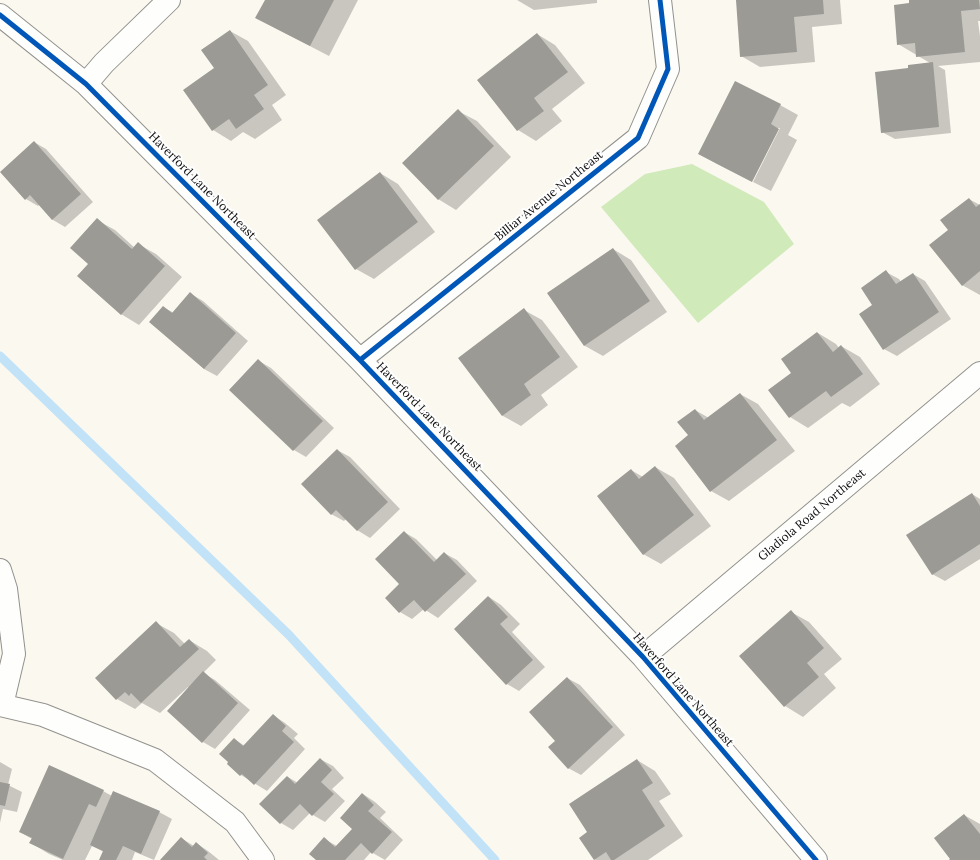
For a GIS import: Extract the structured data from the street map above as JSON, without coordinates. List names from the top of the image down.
{
  "streets": {
    "street": ["Haverford Lane Northeast", "Billiar Avenue Northeast", "Gladiola Road Northeast"]
  },
  "crossings": [
    ["Haverford Lane Northeast", "Billiar Avenue Northeast"],
    ["Haverford Lane Northeast", "Gladiola Road Northeast"]
  ]
}
